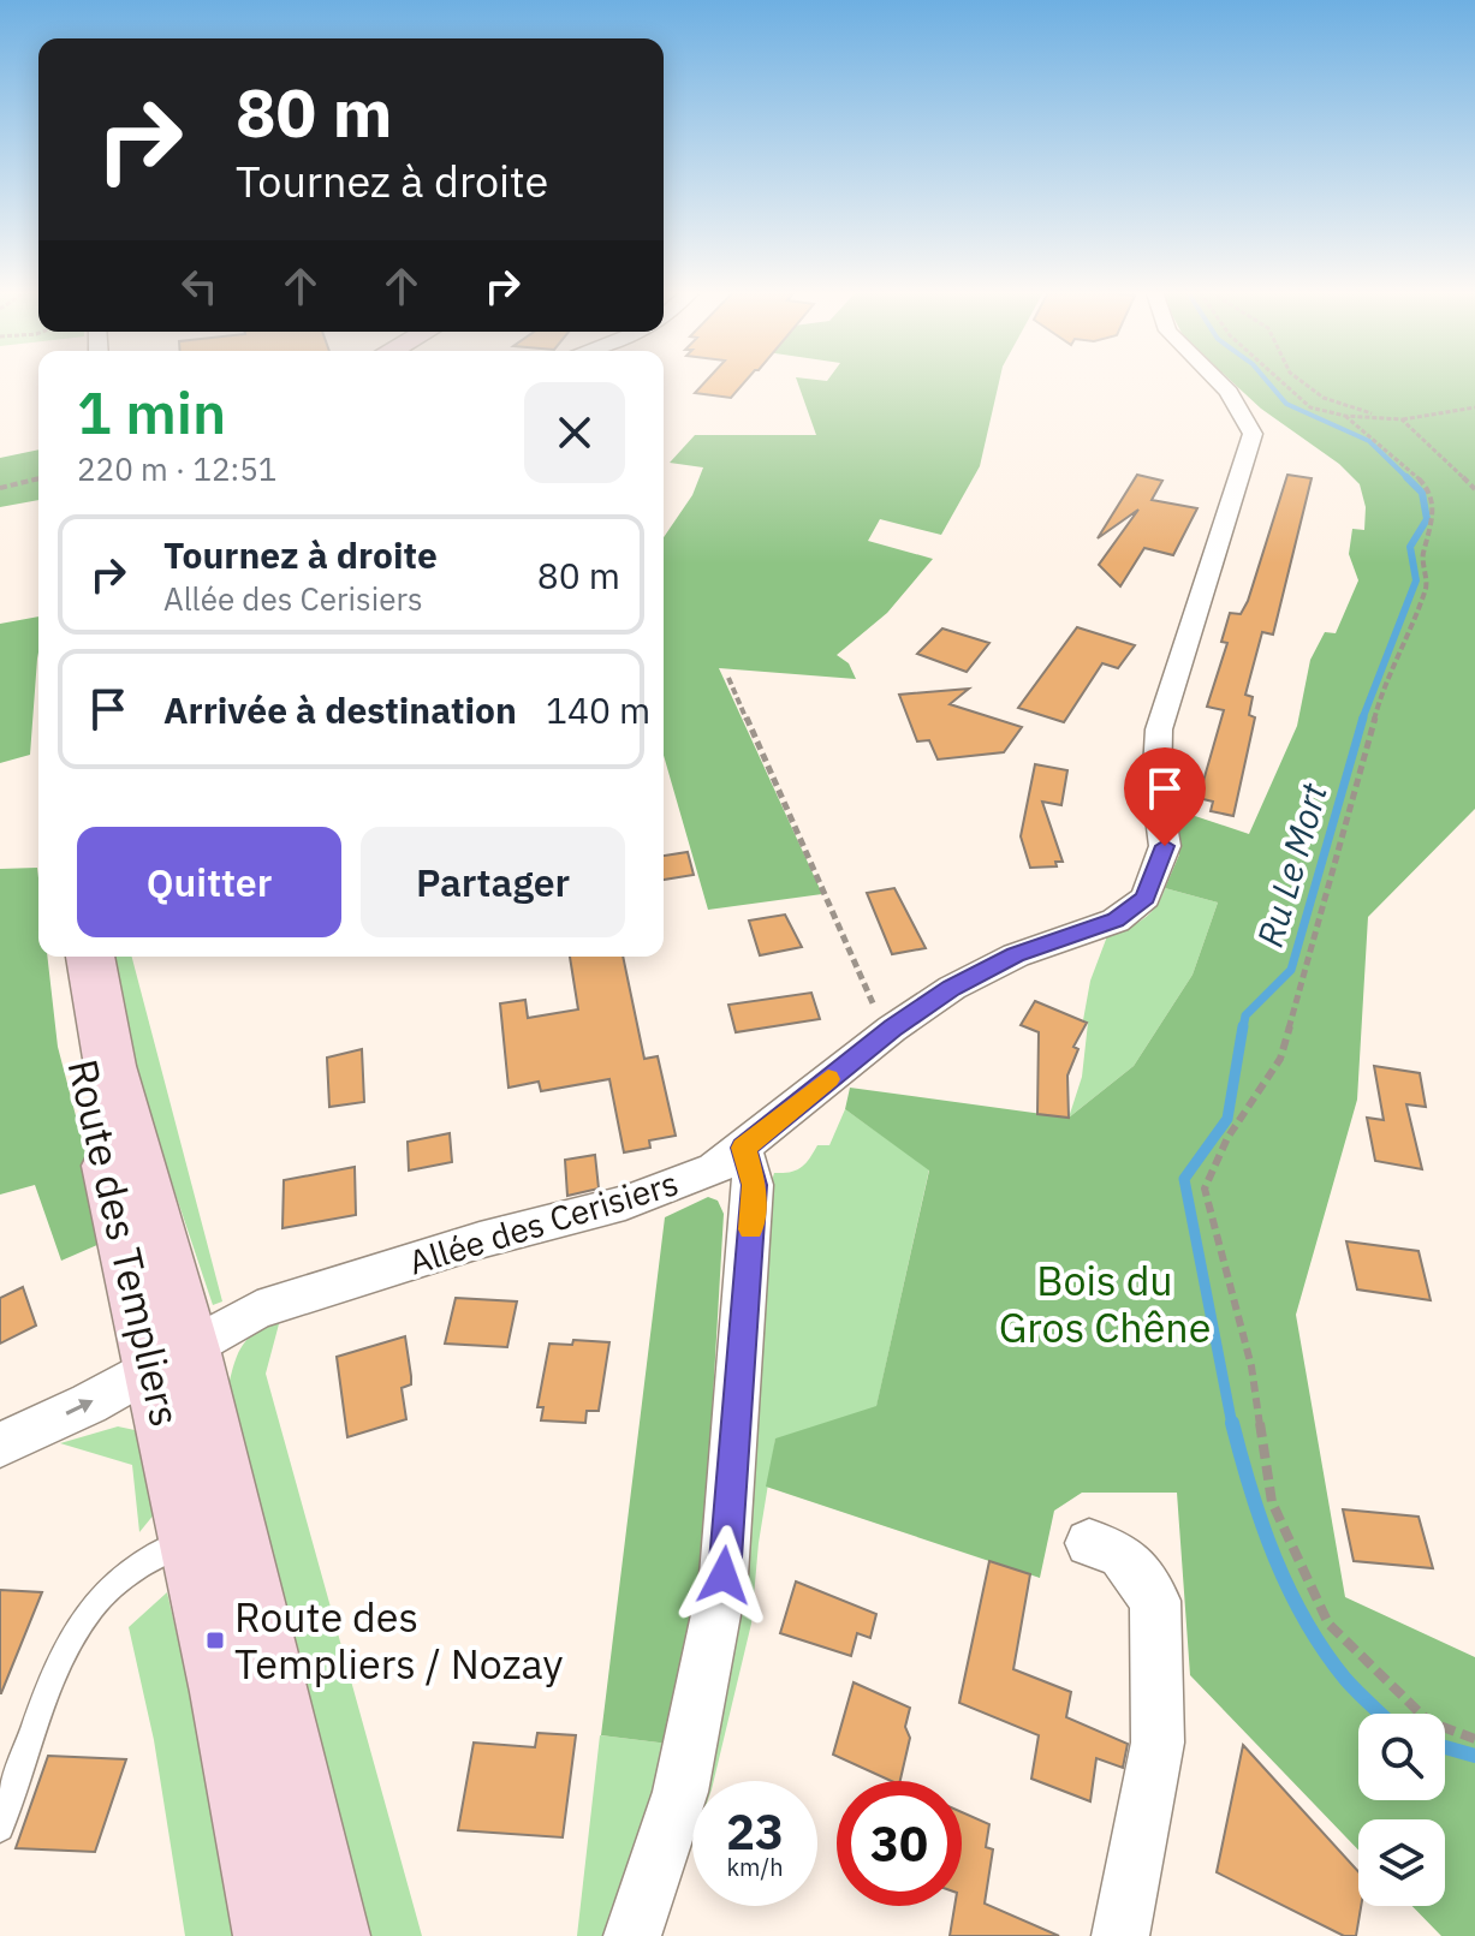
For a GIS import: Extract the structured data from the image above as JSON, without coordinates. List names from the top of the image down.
{
  "streets": {
    "main road": ["Route des Templiers"],
    "street": ["Allée des Cerisiers"]
  },
  "crossings": [
    ["Allée des Cerisiers", "Route des Templiers"]
  ],
  "water": ["Ru Le Mort"],
  "parks": ["Bois du Gros Chêne"],
  "places": {
    "transit": ["Route des Templiers / Nozay"]
  },
  "page": {
    "turn": ["80 m", "Tournez à droite"],
    "heading": ["1 min", "220 m · 12:51"],
    "list": [
      {
        "name": "Tournez à droite",
        "note": "Allée des Cerisiers",
        "value": "80 m"
      },
      {
        "name": "Arrivée à destination",
        "value": "140 m"
      }
    ],
    "buttons": ["Quitter", "Partager"],
    "speed": "23 km/h",
    "limit": "30"
  }
}
